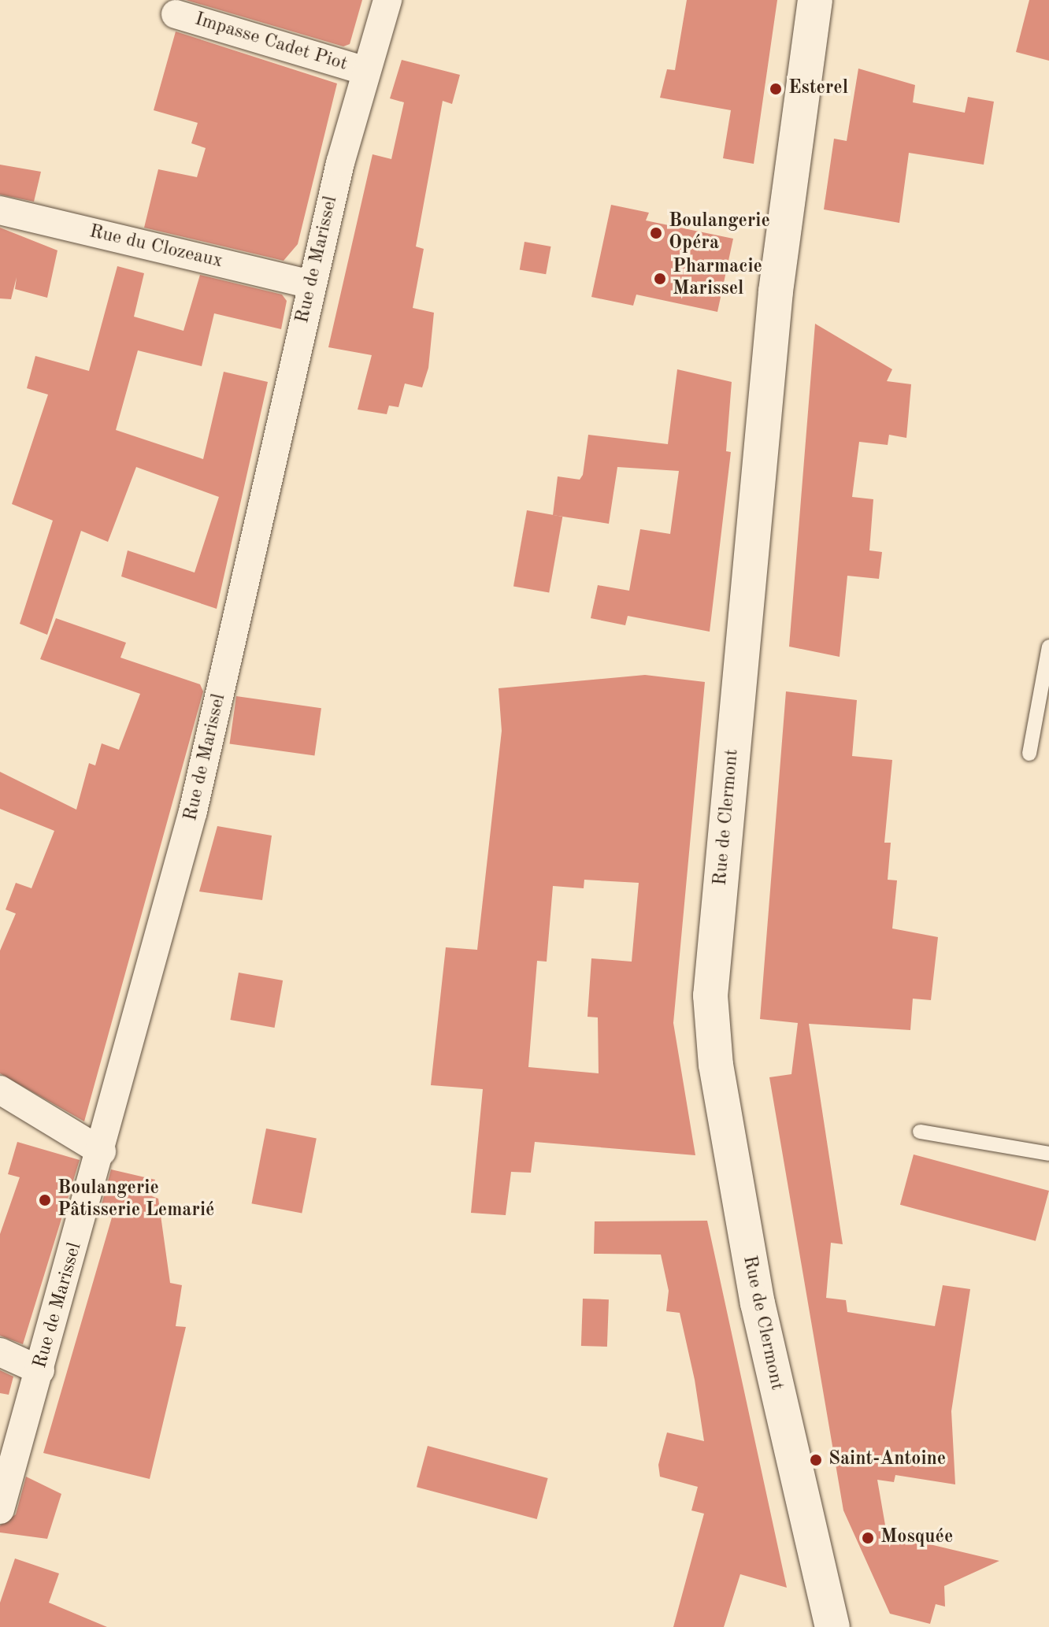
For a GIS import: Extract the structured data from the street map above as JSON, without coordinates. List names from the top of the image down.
{
  "streets": {
    "main road": ["Rue de Clermont"],
    "street": ["Impasse Cadet Piot", "Rue du Clozeaux", "Rue de Marissel"]
  },
  "crossings": [
    ["Impasse Cadet Piot", "Rue de Marissel"],
    ["Rue du Clozeaux", "Rue de Marissel"]
  ],
  "places": [
    "Esterel",
    "Boulangerie Opéra",
    "Pharmacie Marissel",
    "Boulangerie Pâtisserie Lemarié",
    "Saint-Antoine",
    "Mosquée"
  ]
}
